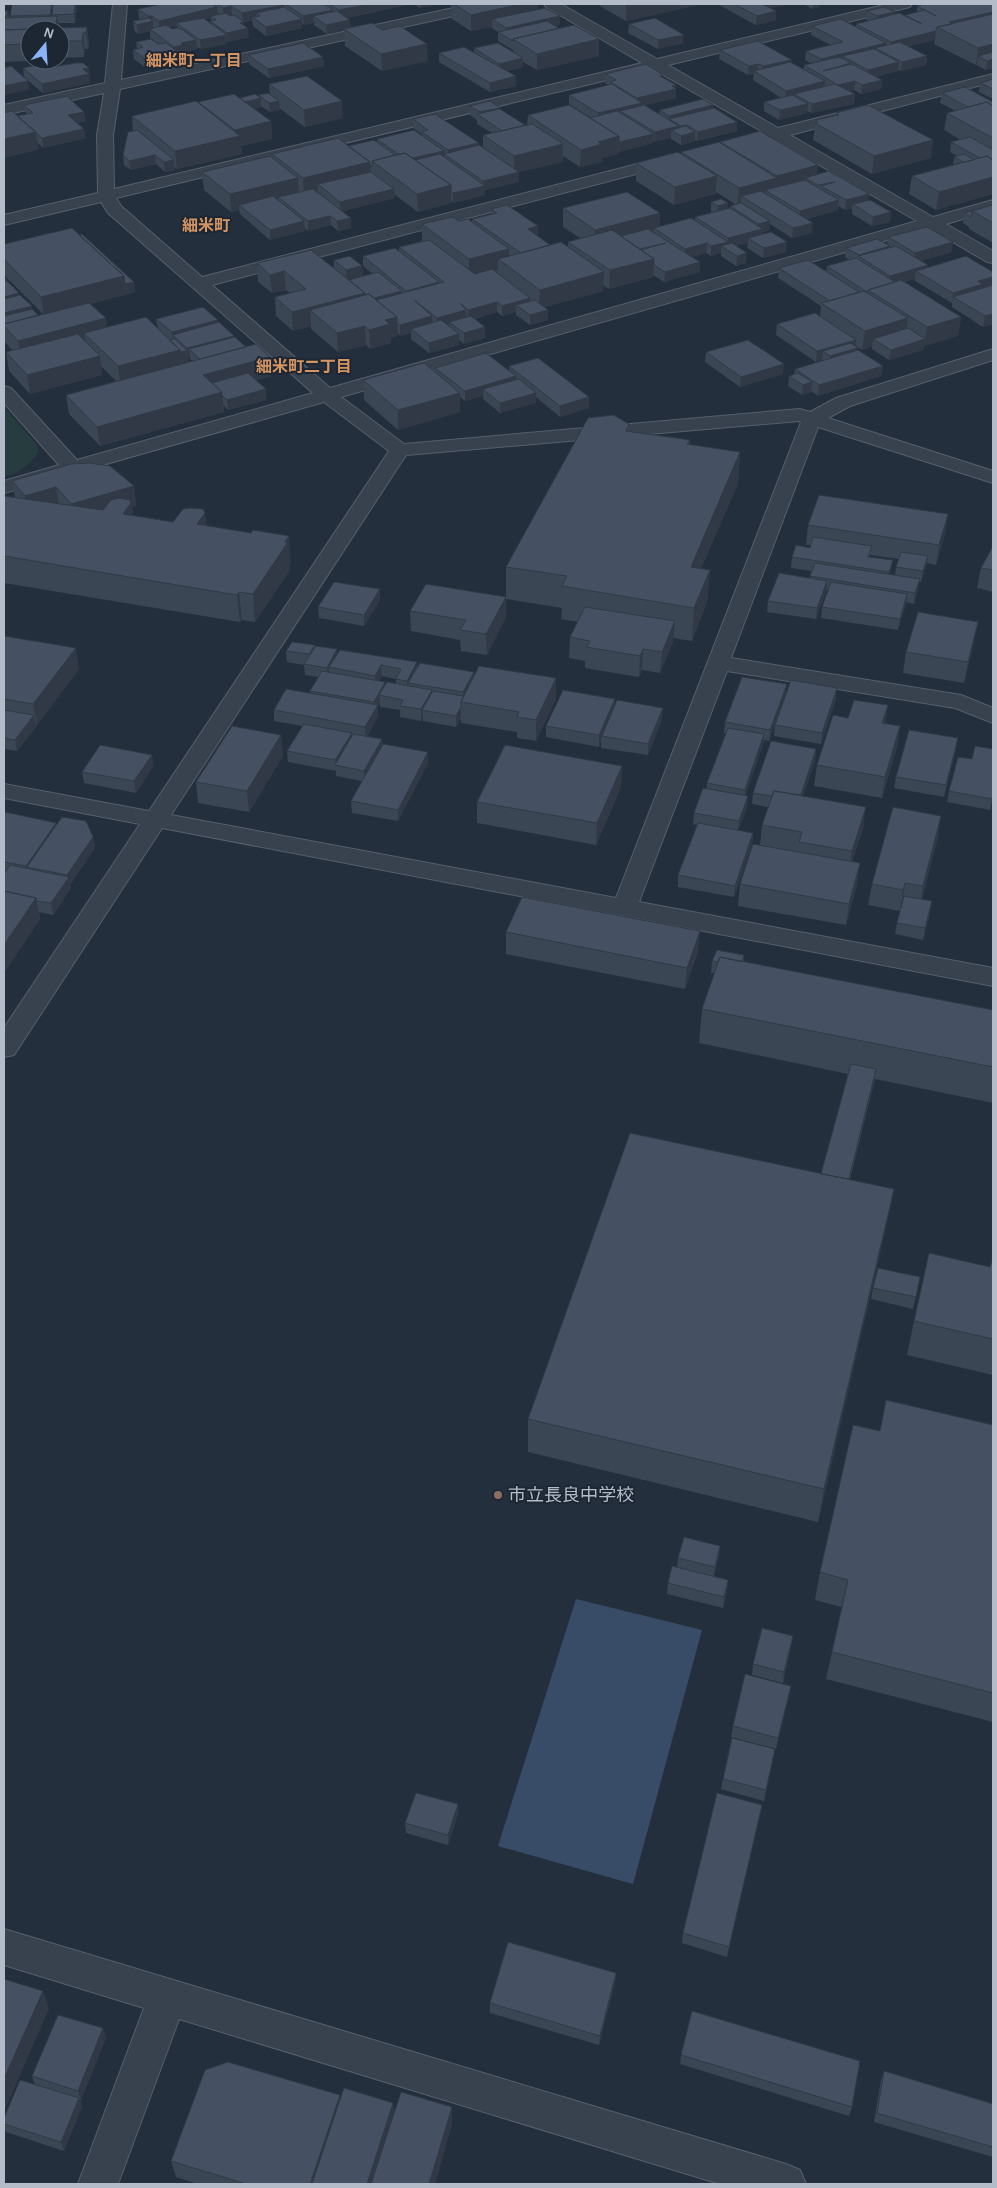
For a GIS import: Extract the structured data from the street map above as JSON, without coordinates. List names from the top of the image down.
{
  "districts": ["細米町一丁目", "細米町", "細米町二丁目"],
  "places": ["市立長良中学校"],
  "north": "top"
}
